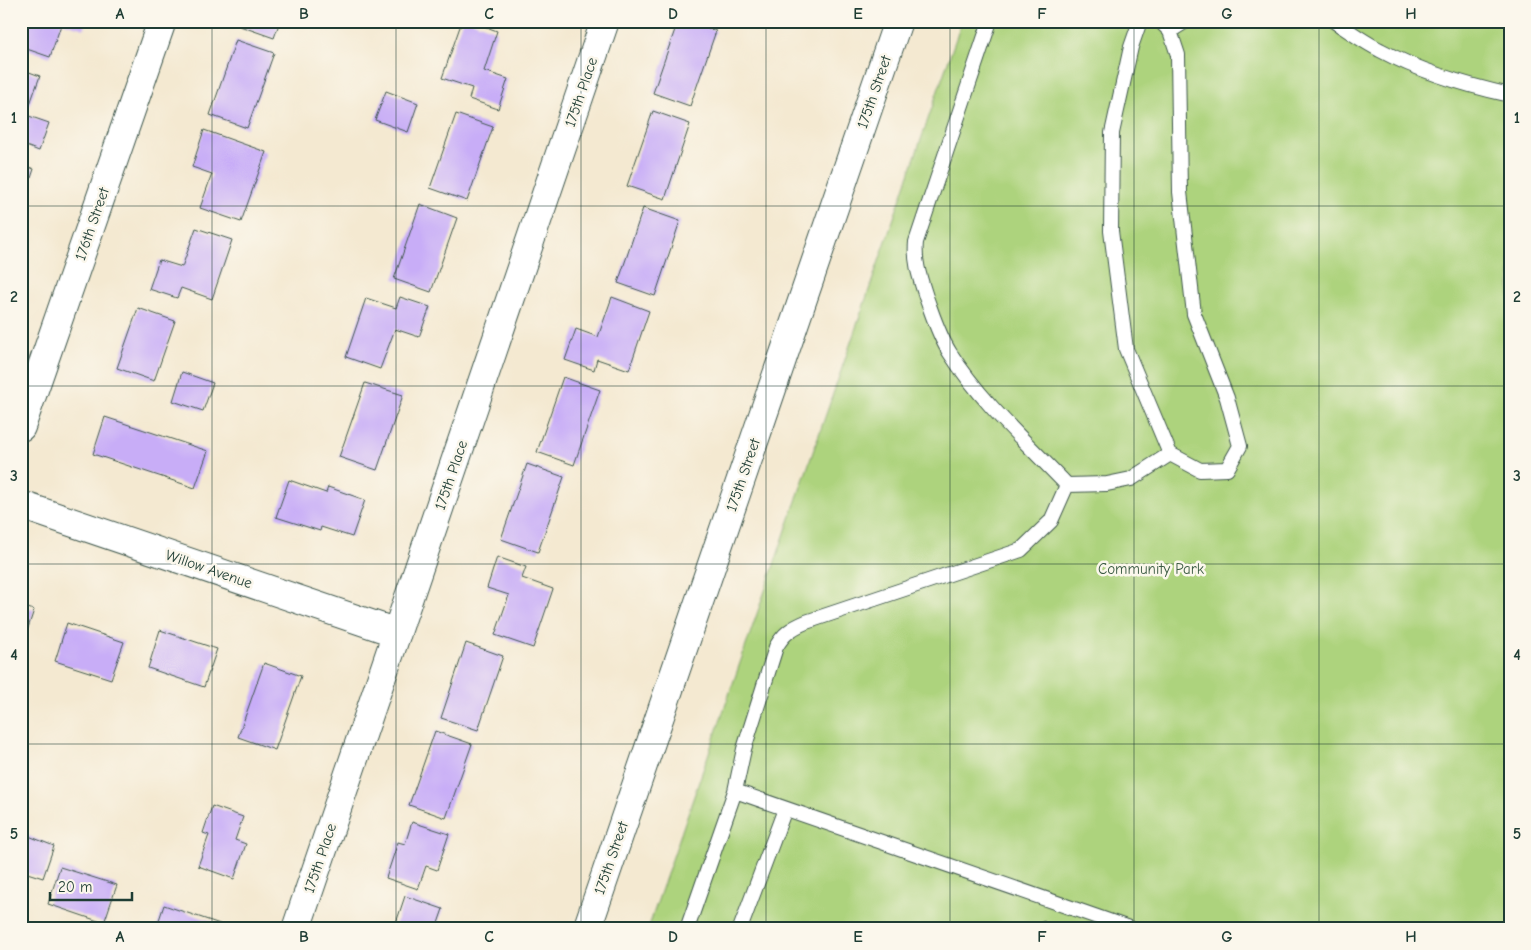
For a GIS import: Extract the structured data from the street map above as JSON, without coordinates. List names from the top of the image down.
{
  "streets": {
    "street": [
      "175th Place",
      "175th Street",
      "176th Street",
      "Willow Avenue"
    ]
  },
  "crossings": [
    ["175th Place", "Willow Avenue"]
  ],
  "parks": ["Community Park"],
  "scale_bar": "20 m",
  "grid": {
    "columns": [
      "A",
      "B",
      "C",
      "D",
      "E",
      "F",
      "G",
      "H"
    ],
    "rows": [
      "1",
      "2",
      "3",
      "4",
      "5"
    ]
  }
}
